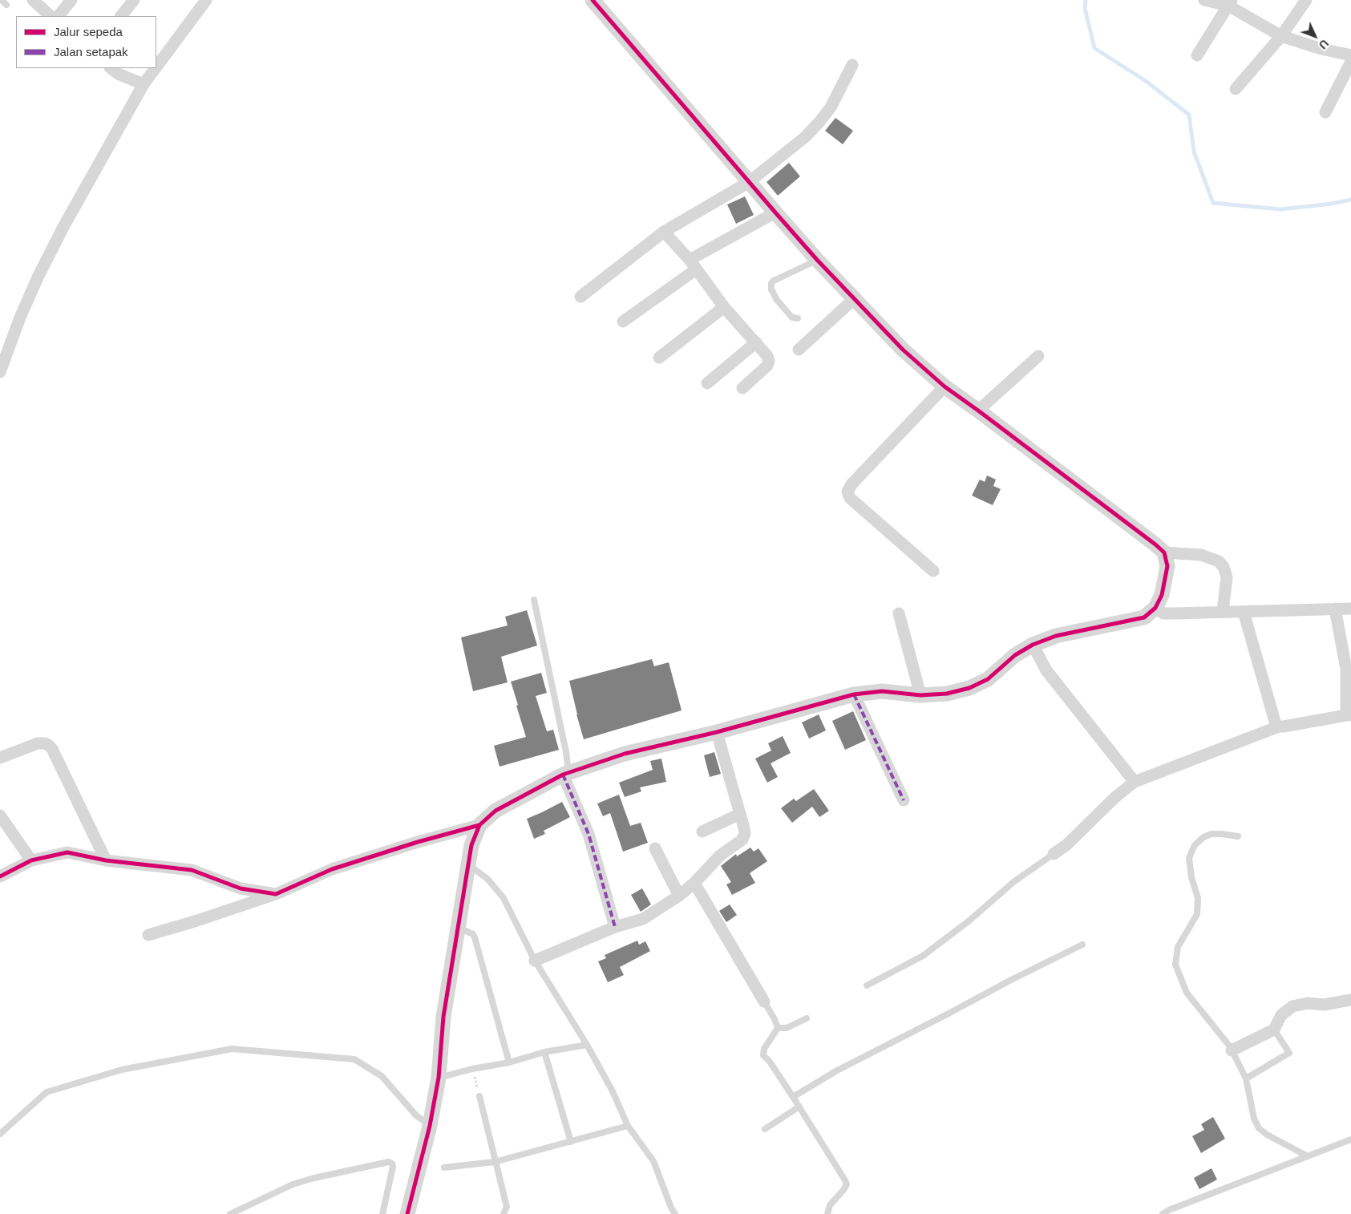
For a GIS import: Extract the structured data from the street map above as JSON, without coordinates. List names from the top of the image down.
{
  "legend": ["Jalur sepeda", "Jalan setapak"],
  "north": "bottom right"
}
